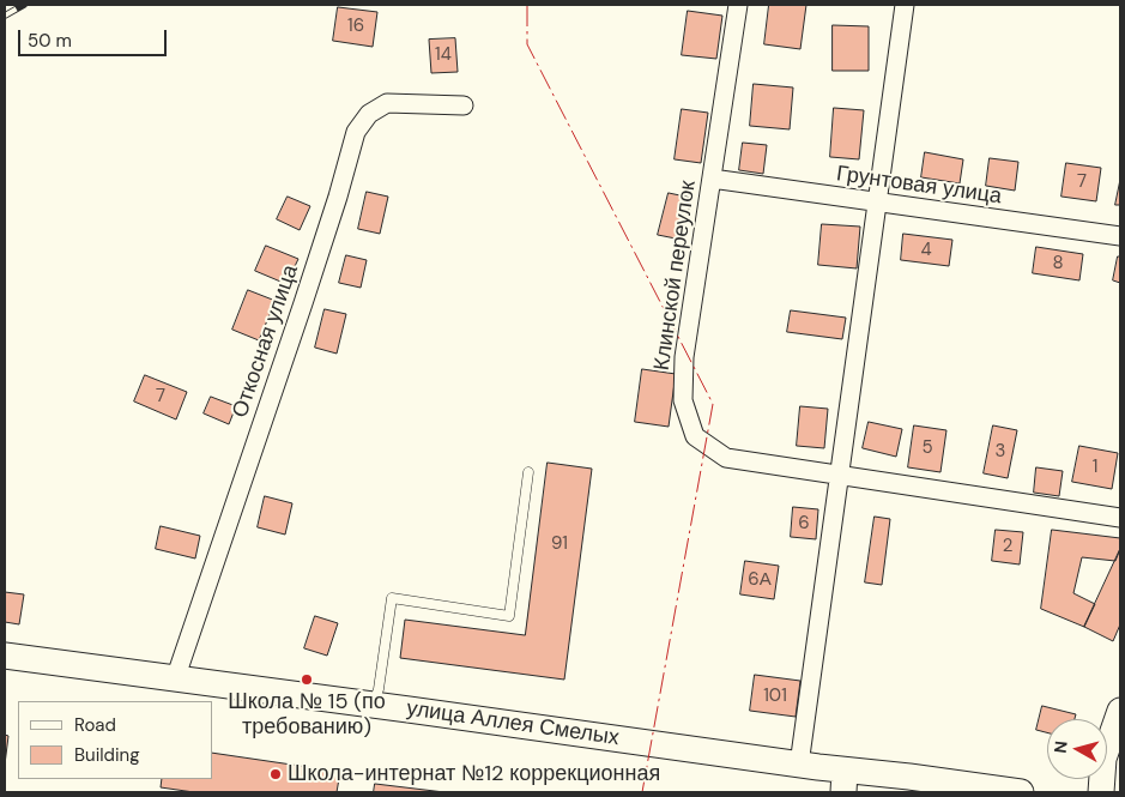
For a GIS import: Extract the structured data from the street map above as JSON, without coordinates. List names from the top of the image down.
{
  "streets": {
    "main road": ["улица Аллея Смелых"],
    "street": ["Грунтовая улица", "Клинской переулок", "Откосная улица"]
  },
  "crossings": [
    ["Грунтовая улица", "Клинской переулок"],
    ["Откосная улица", "улица Аллея Смелых"]
  ],
  "places": ["Школа № 15 (по требованию)", "Школа-интернат №12 коррекционная"],
  "house_numbers": [
    "16",
    "14",
    "7",
    "4",
    "8",
    "7",
    "5",
    "3",
    "1",
    "6",
    "91",
    "2",
    "6А",
    "101"
  ],
  "legend": ["Road", "Building"],
  "scale_bar": "50 m",
  "north": "left"
}
